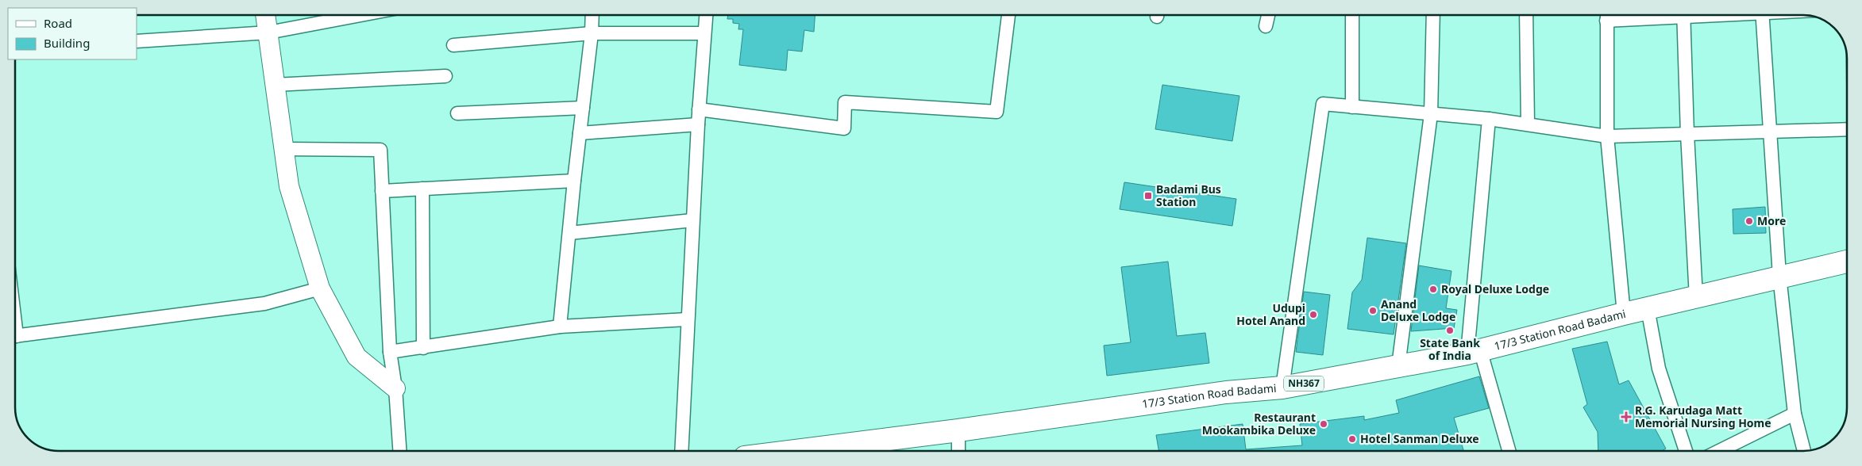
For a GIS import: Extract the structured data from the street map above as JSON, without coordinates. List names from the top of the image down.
{
  "streets": {
    "highway": ["17/3 Station Road Badami", "NH367"]
  },
  "places": {
    "transit": ["Badami Bus Station"],
    "other": [
      "More",
      "Royal Deluxe Lodge",
      "Anand Deluxe Lodge",
      "Udupi Hotel Anand",
      "State Bank of India",
      "Restaurant Mookambika Deluxe",
      "Hotel Sanman Deluxe"
    ],
    "health": ["R.G. Karudaga Matt Memorial Nursing Home"]
  },
  "legend": ["Road", "Building"]
}
